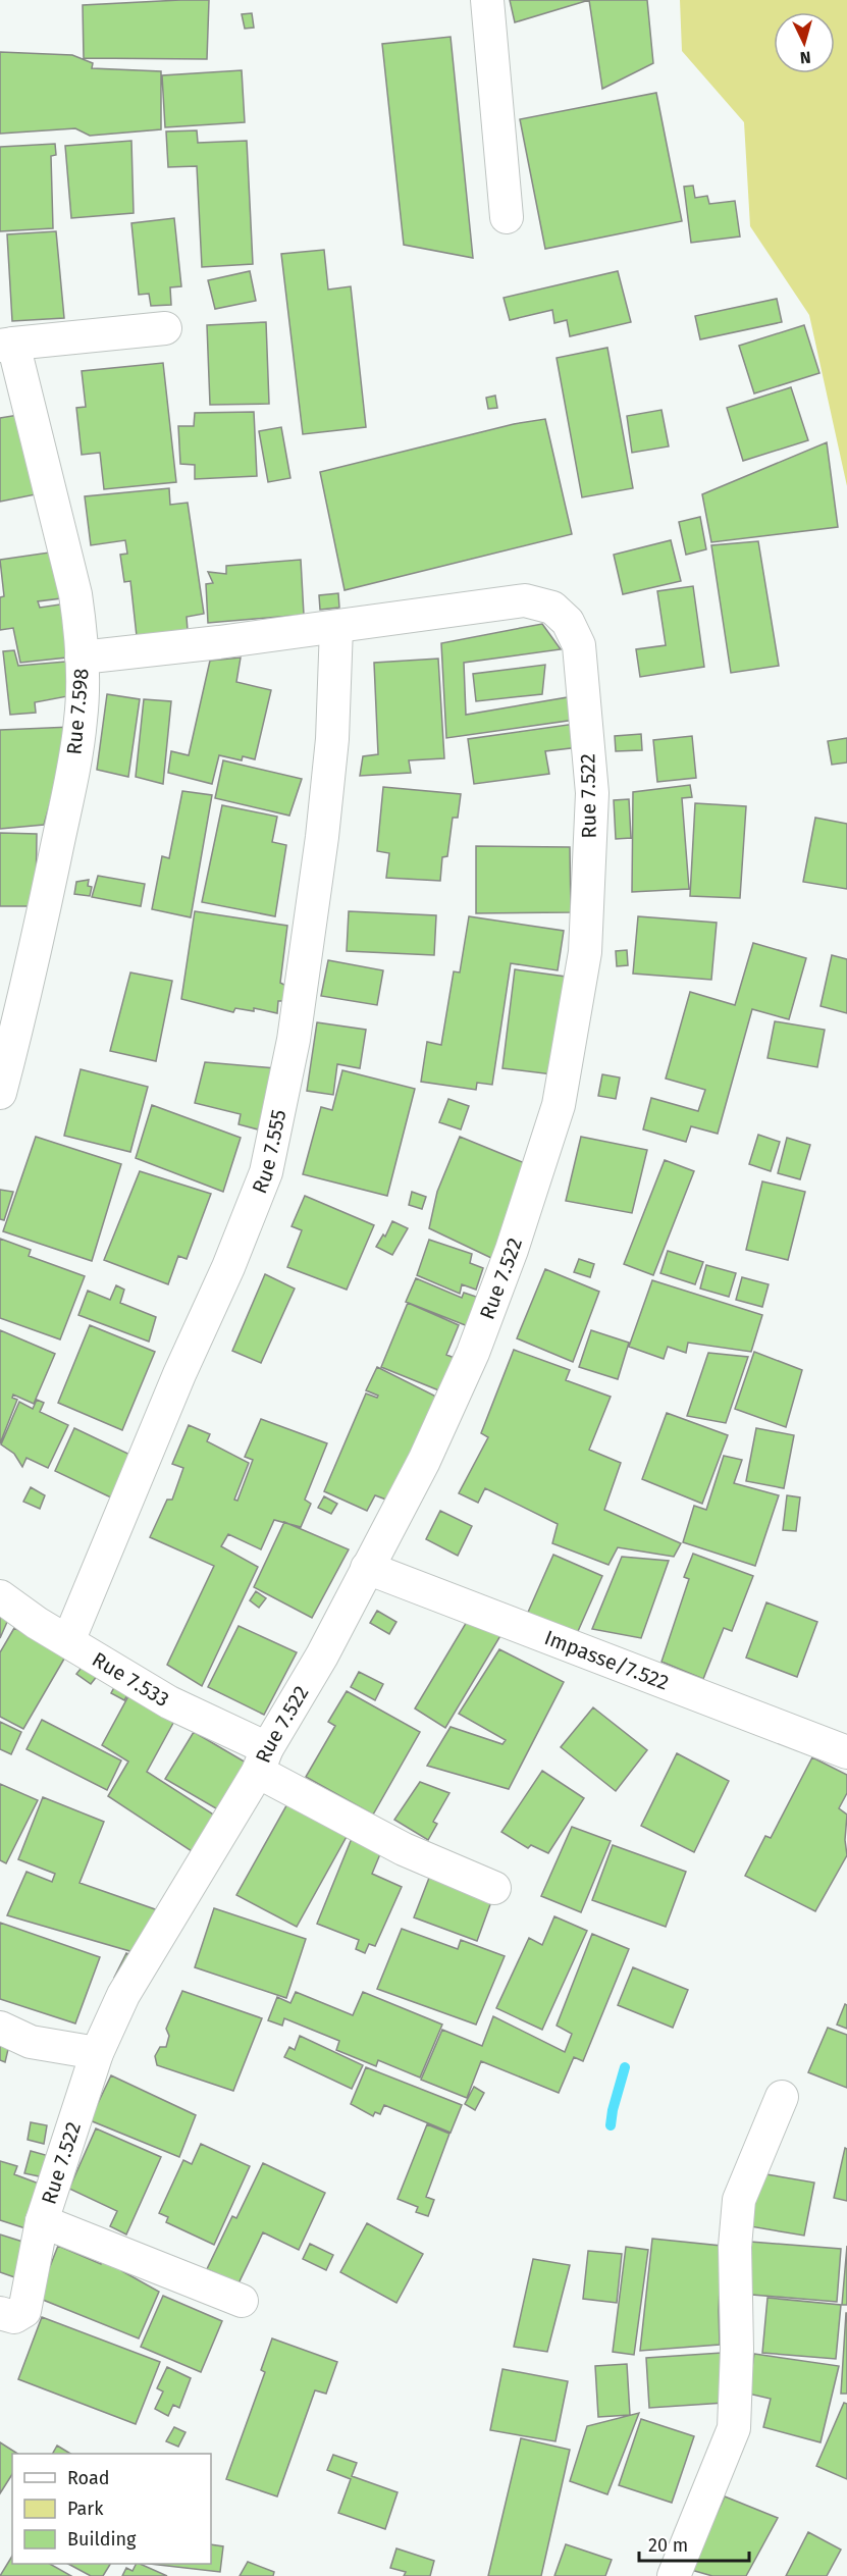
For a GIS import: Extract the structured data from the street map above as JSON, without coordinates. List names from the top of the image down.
{
  "streets": {
    "street": [
      "Rue 7.598",
      "Rue 7.522",
      "Rue 7.555",
      "Impasse/7.522",
      "Rue 7.533"
    ]
  },
  "crossings": [
    ["Rue 7.598", "Rue 7.522"],
    ["Rue 7.522", "Rue 7.555"],
    ["Rue 7.522", "Impasse/7.522"],
    ["Rue 7.522", "Rue 7.533"],
    ["Rue 7.555", "Rue 7.533"]
  ],
  "legend": ["Road", "Park", "Building"],
  "scale_bar": "20 m",
  "north": "bottom"
}
